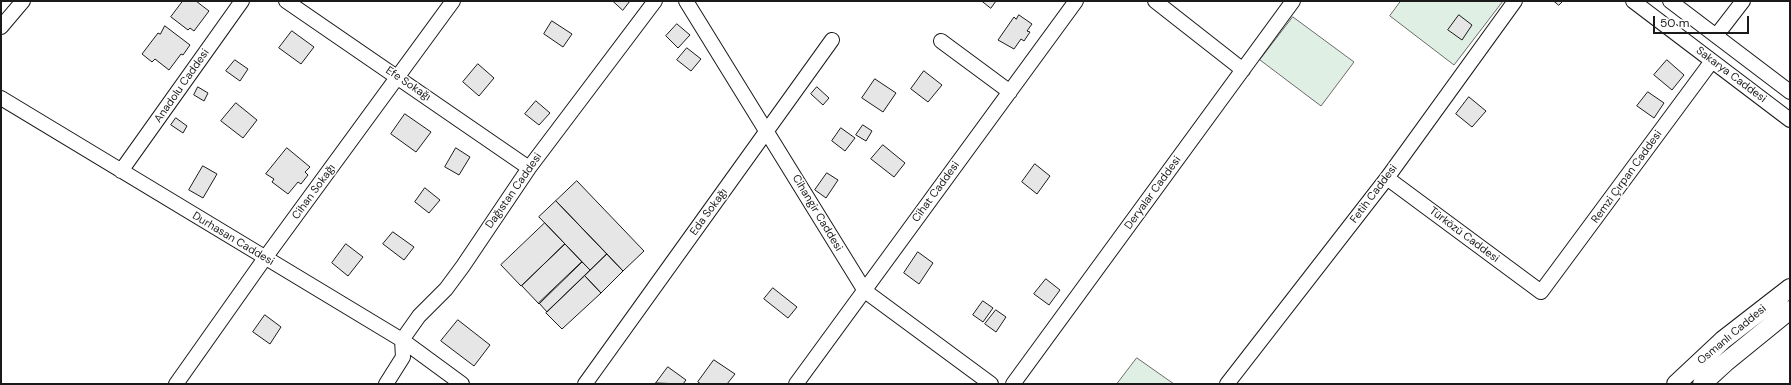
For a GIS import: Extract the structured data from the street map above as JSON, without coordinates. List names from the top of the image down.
{
  "streets": {
    "main road": ["Osmanlı Caddesi"],
    "street": [
      "Sakarya Caddesi",
      "Efe Sokağı",
      "Anadolu Caddesi",
      "Remzi Çırpan Caddesi",
      "Dağıstan Caddesi",
      "Cihan Sokağı",
      "Cihat Caddesi",
      "Deryalar Caddesi",
      "Fetih Caddesi",
      "Eda Sokağı",
      "Cihangir Caddesi",
      "Türközü Caddesi",
      "Durhasan Caddesi"
    ]
  },
  "crossings": [
    ["Sakarya Caddesi", "Remzi Çırpan Caddesi"],
    ["Efe Sokağı", "Dağıstan Caddesi"],
    ["Efe Sokağı", "Cihan Sokağı"],
    ["Anadolu Caddesi", "Durhasan Caddesi"],
    ["Remzi Çırpan Caddesi", "Türközü Caddesi"],
    ["Dağıstan Caddesi", "Durhasan Caddesi"],
    ["Cihan Sokağı", "Durhasan Caddesi"],
    ["Cihat Caddesi", "Cihangir Caddesi"],
    ["Fetih Caddesi", "Türközü Caddesi"],
    ["Eda Sokağı", "Cihangir Caddesi"]
  ],
  "scale_bar": "50 m"
}
